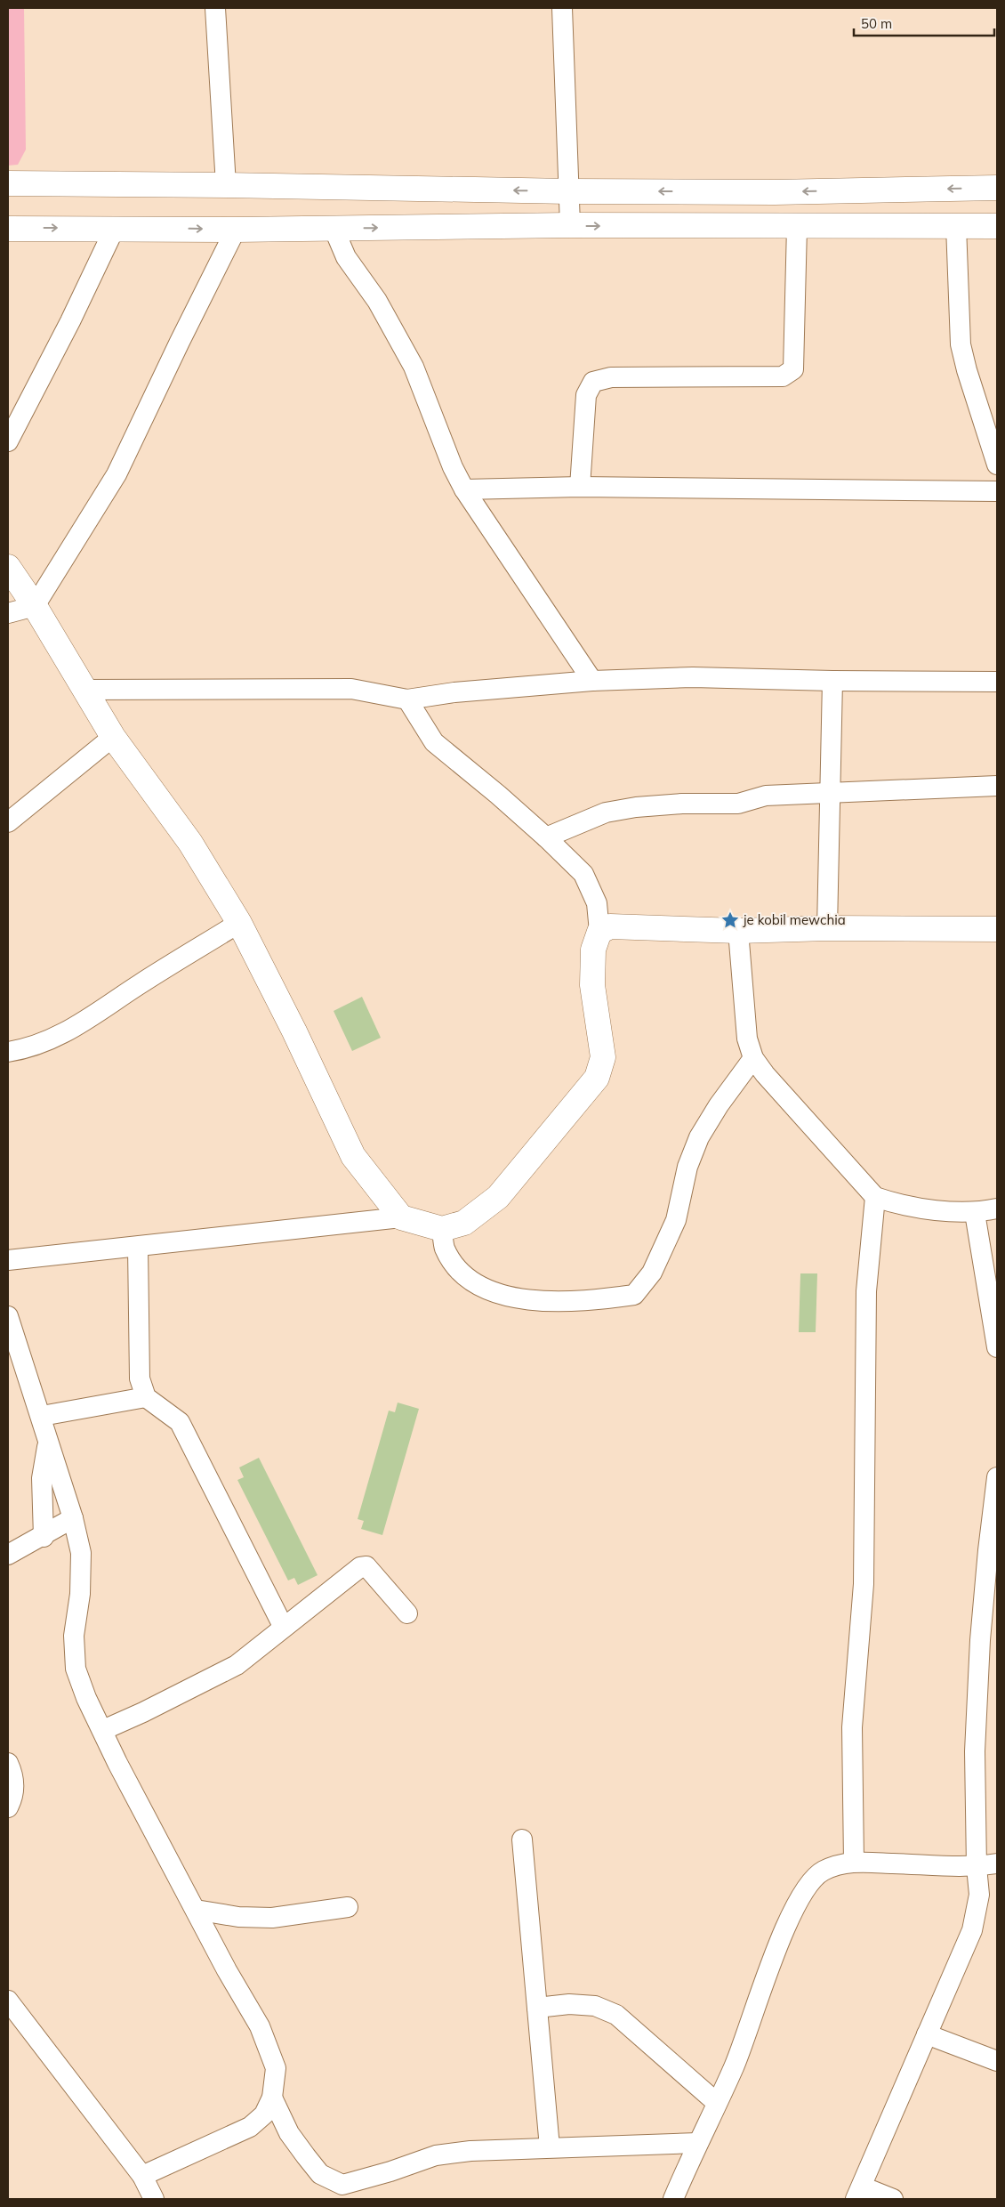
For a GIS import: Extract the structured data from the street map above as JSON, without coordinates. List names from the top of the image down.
{
  "places": {
    "place": ["je kobil mewchia"]
  },
  "scale_bar": "50 m"
}
